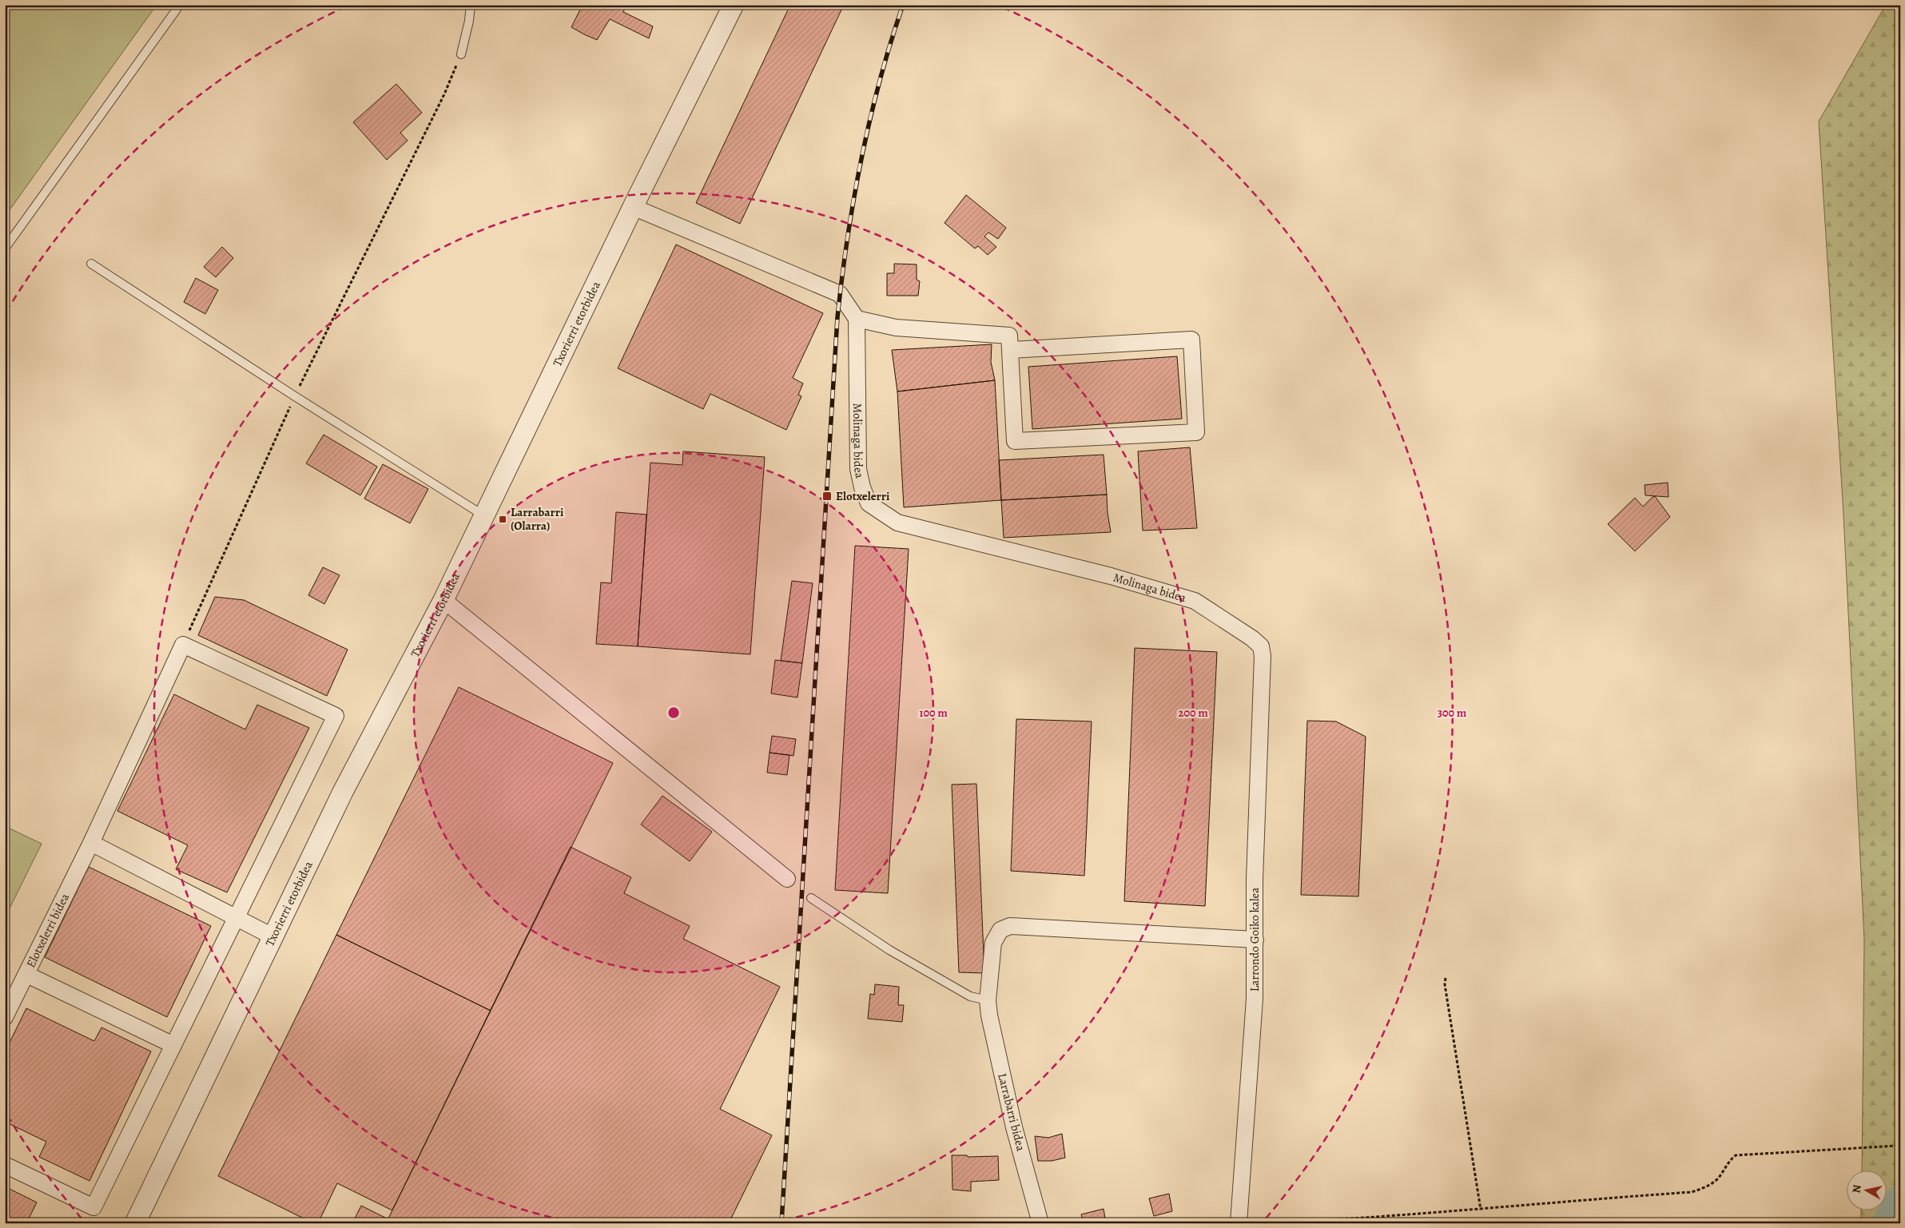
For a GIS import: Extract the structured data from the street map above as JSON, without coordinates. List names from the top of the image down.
{
  "streets": {
    "street": [
      "Txorierri etorbidea",
      "Molinaga bidea",
      "Elotxelerri bidea",
      "Larrondo Goiko kalea",
      "Larrabarri bidea"
    ]
  },
  "crossings": [
    ["Molinaga bidea", "Larrondo Goiko kalea"],
    ["Larrondo Goiko kalea", "Larrabarri bidea"]
  ],
  "places": {
    "transit": ["Elotxelerri", "Larrabarri (Olarra)"]
  },
  "north": "left",
  "rings": ["100 m", "200 m", "300 m"]
}
